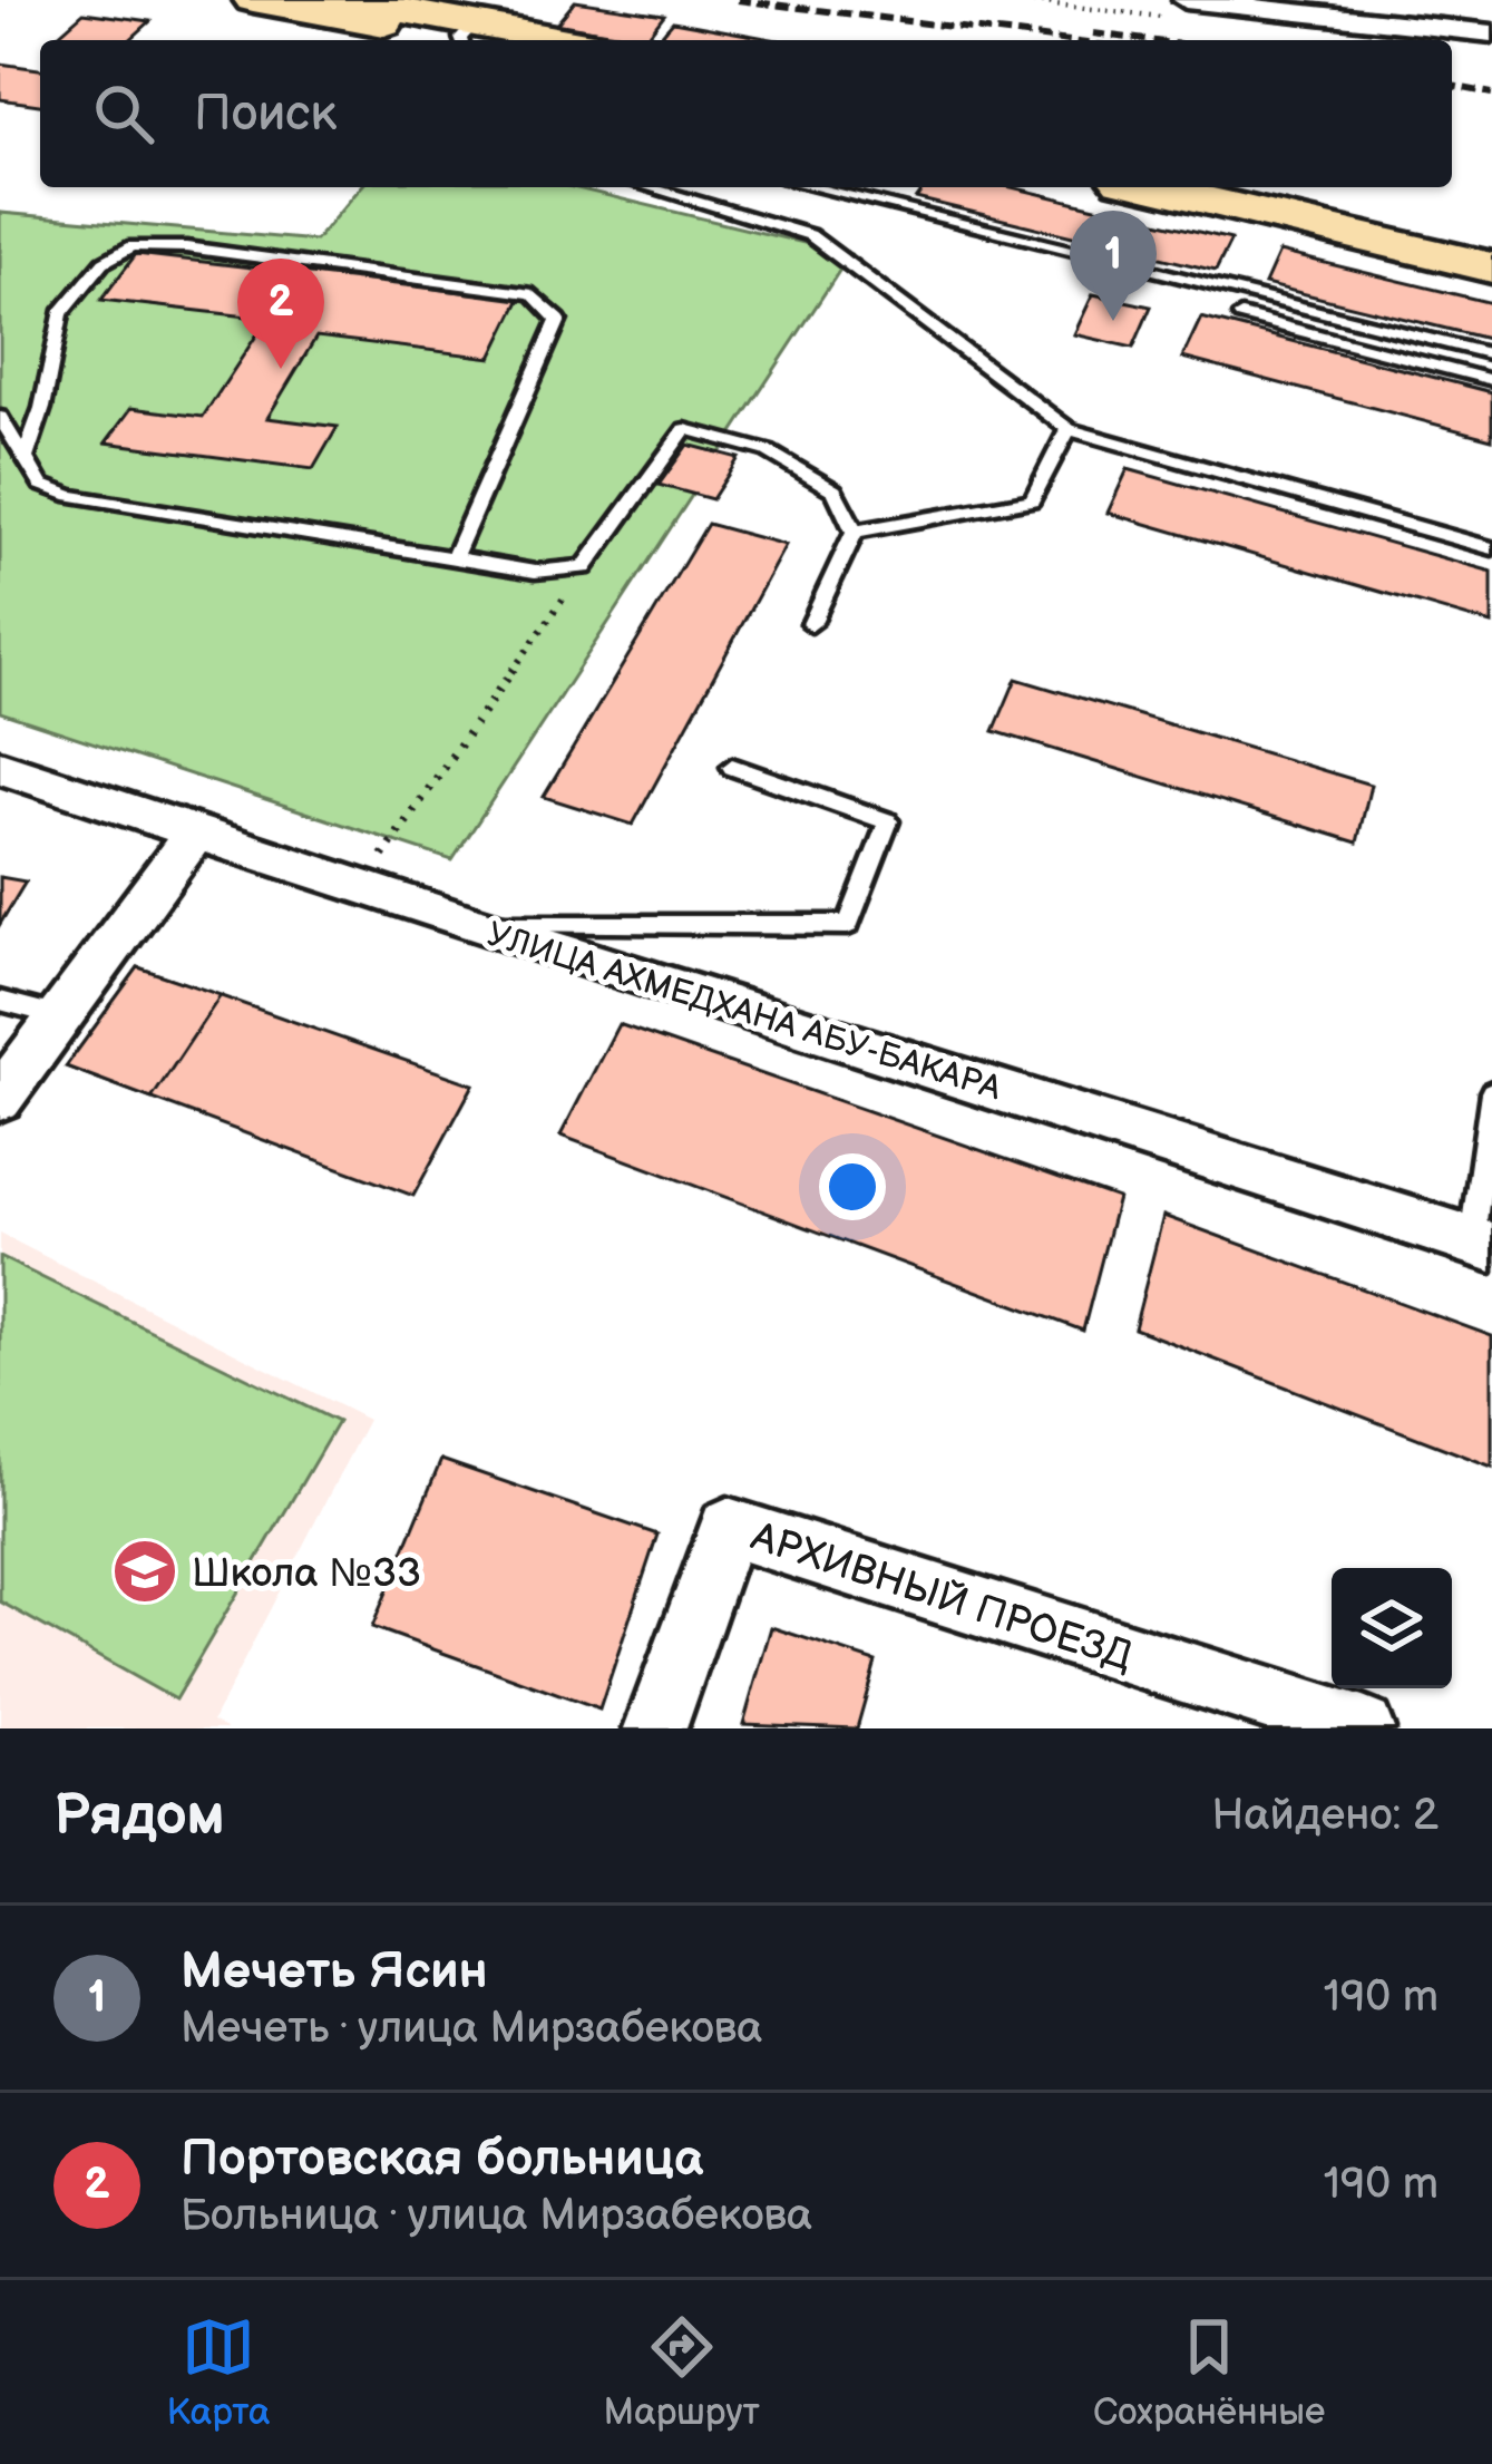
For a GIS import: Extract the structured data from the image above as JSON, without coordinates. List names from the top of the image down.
{
  "streets": {
    "street": ["УЛИЦА АХМЕДХАНА АБУ-БАКАРА", "АРХИВНЫЙ ПРОЕЗД"]
  },
  "places": {
    "school or university": ["Школа №33"]
  },
  "page": {
    "search": "Поиск",
    "pins": ["1", "2"],
    "heading": ["Рядом", "Найдено: 2"],
    "list": [
      {
        "mark": "1",
        "name": "Мечеть Ясин",
        "note": "Мечеть · улица Мирзабекова",
        "value": "190 m"
      },
      {
        "mark": "2",
        "name": "Портовская больница",
        "note": "Больница · улица Мирзабекова",
        "value": "190 m"
      }
    ],
    "nav": ["Карта", "Маршрут", "Сохранённые"]
  }
}
